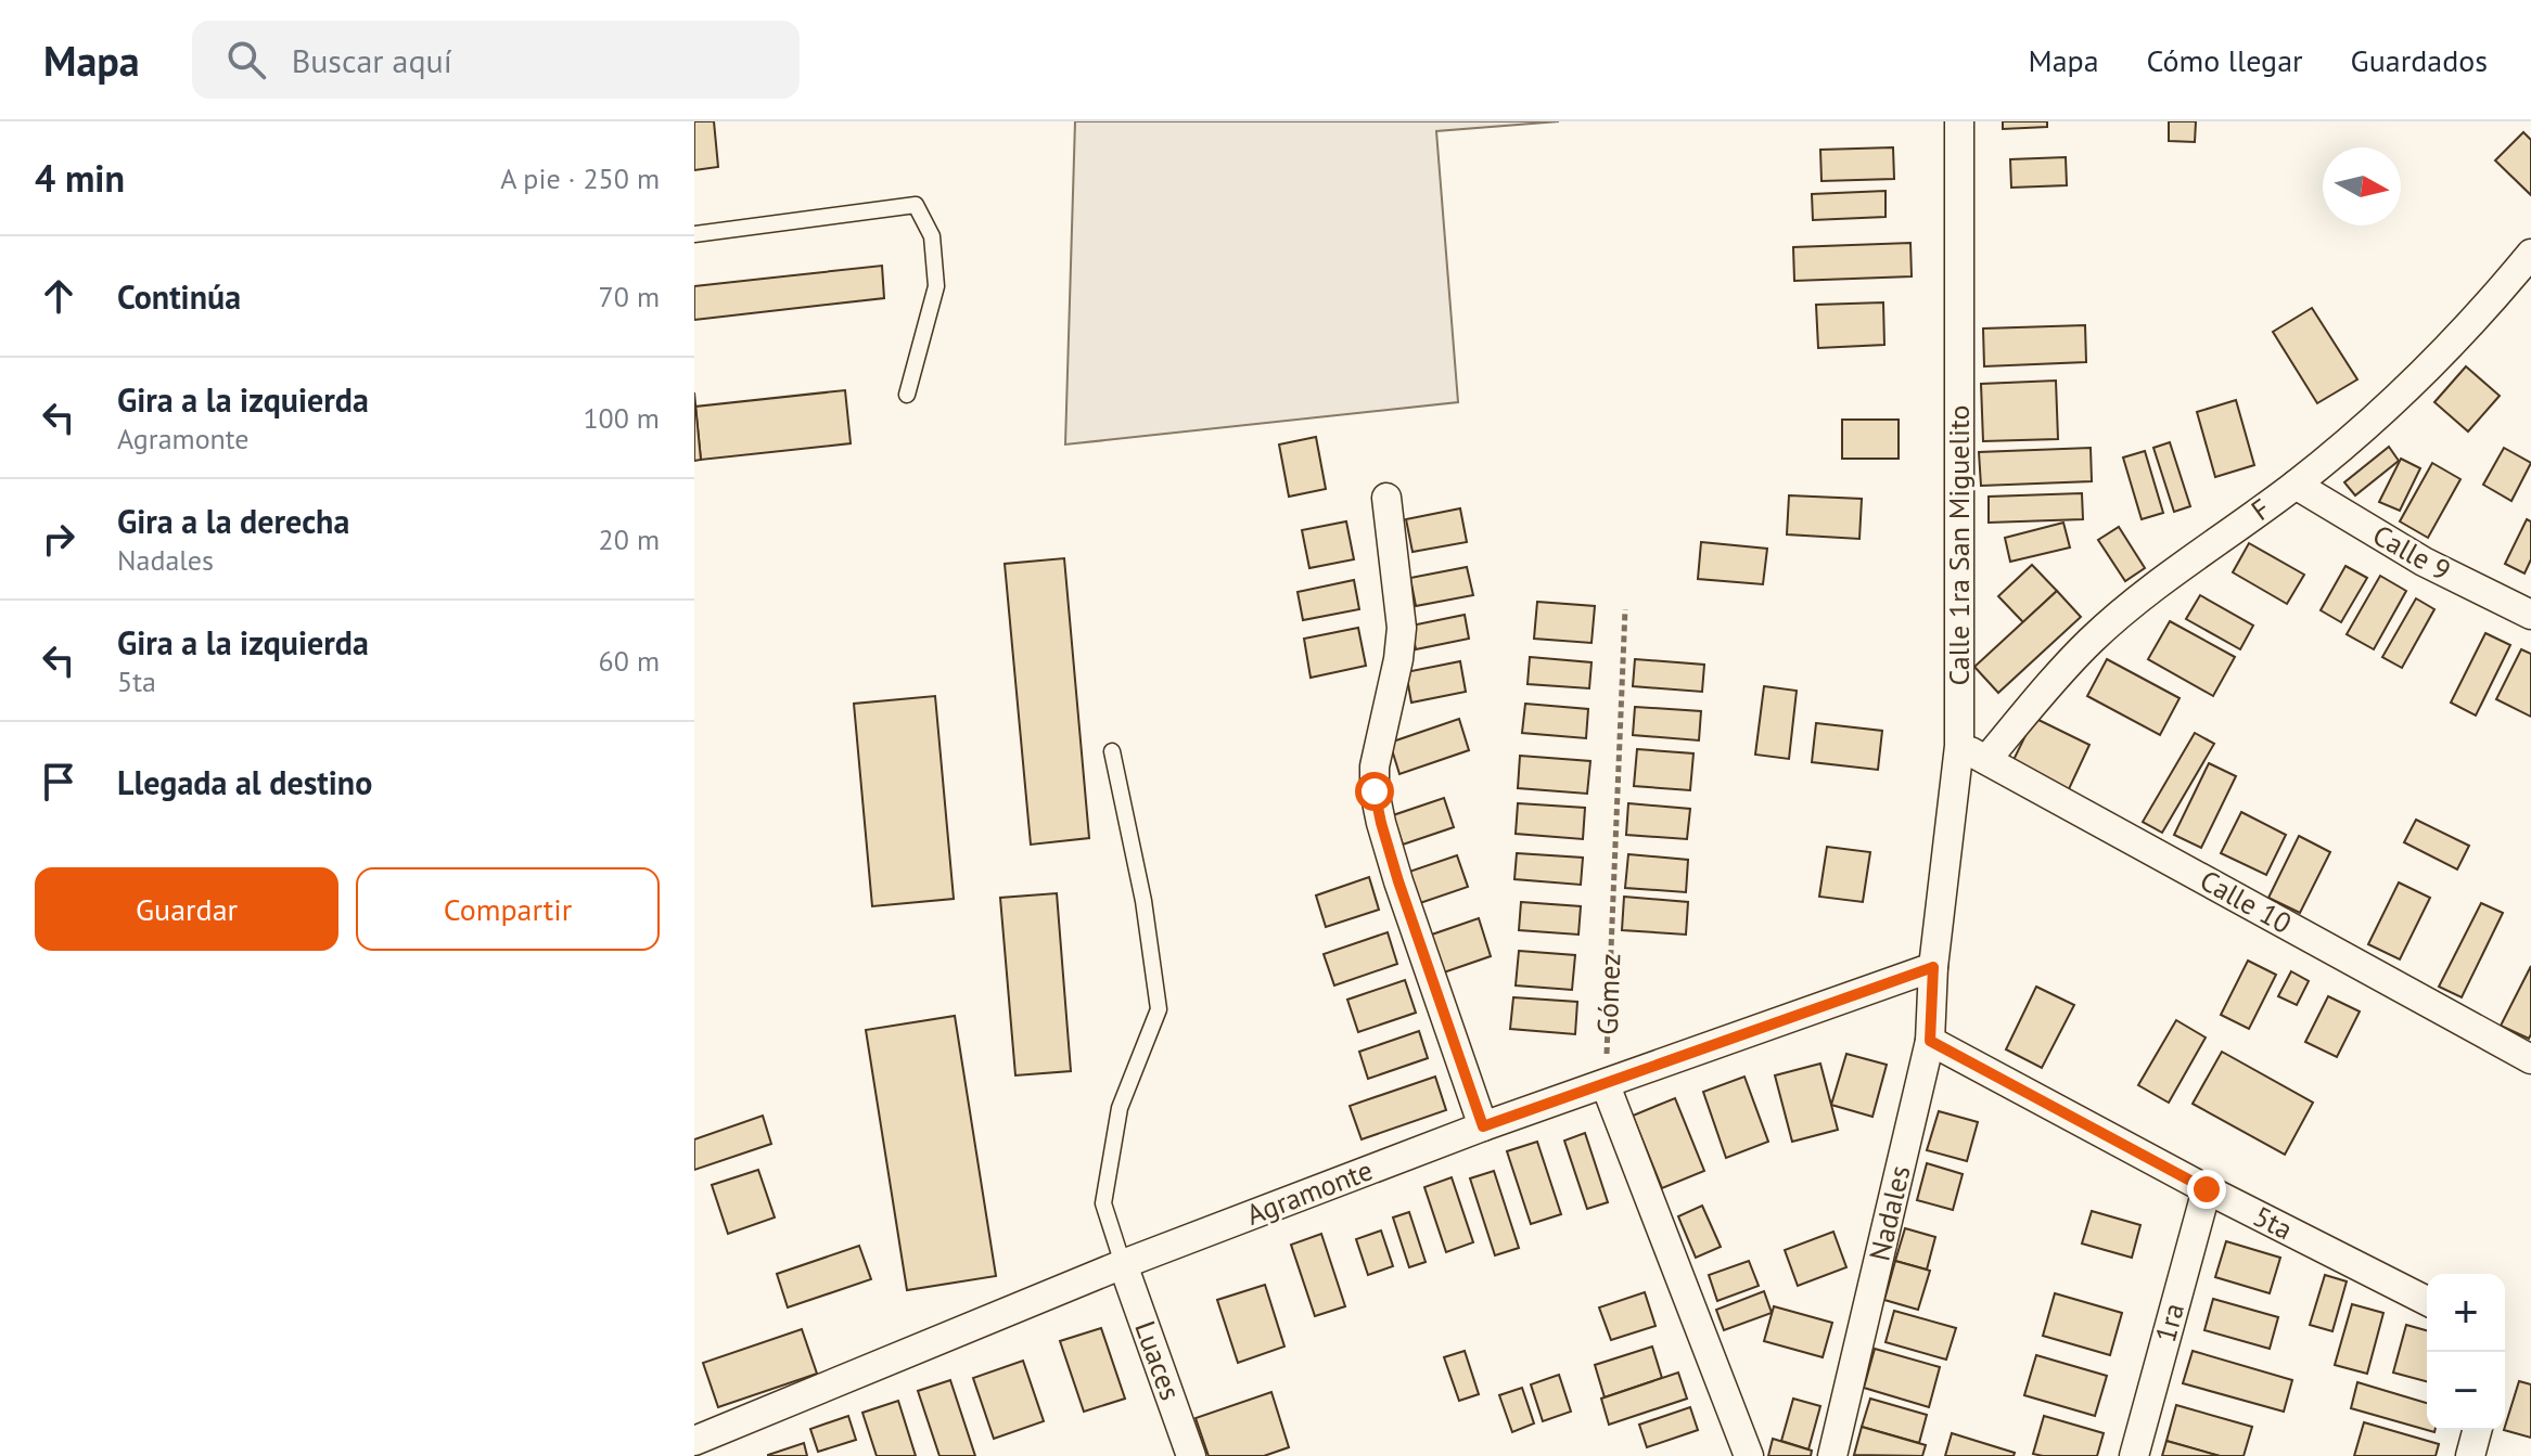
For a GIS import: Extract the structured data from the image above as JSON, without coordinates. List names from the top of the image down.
{
  "streets": {
    "street": [
      "F",
      "Calle 1ra San Miguelito",
      "Calle 9",
      "Calle 10",
      "Agramonte",
      "Nadales",
      "5ta",
      "1ra",
      "Luaces"
    ],
    "path": ["Gómez"]
  },
  "crossings": [
    ["F", "Calle 9"],
    ["F", "Calle 10"],
    ["Calle 1ra San Miguelito", "Calle 10"],
    ["Calle 1ra San Miguelito", "Agramonte"],
    ["Calle 1ra San Miguelito", "Nadales"],
    ["Gómez", "Agramonte"],
    ["Agramonte", "Nadales"],
    ["Agramonte", "Luaces"],
    ["Nadales", "5ta"],
    ["5ta", "1ra"]
  ],
  "north": "right",
  "page": {
    "header": "Mapa",
    "search": "Buscar aquí",
    "nav": ["Mapa", "Cómo llegar", "Guardados"],
    "heading": ["4 min", "A pie · 250 m"],
    "list": [
      ["Continúa", "70 m"],
      ["Gira a la izquierda", "Agramonte", "100 m"],
      ["Gira a la derecha", "Nadales", "20 m"],
      ["Gira a la izquierda", "5ta", "60 m"],
      "Llegada al destino"
    ],
    "buttons": ["Guardar", "Compartir"],
    "map_buttons": ["+", "−"]
  }
}
